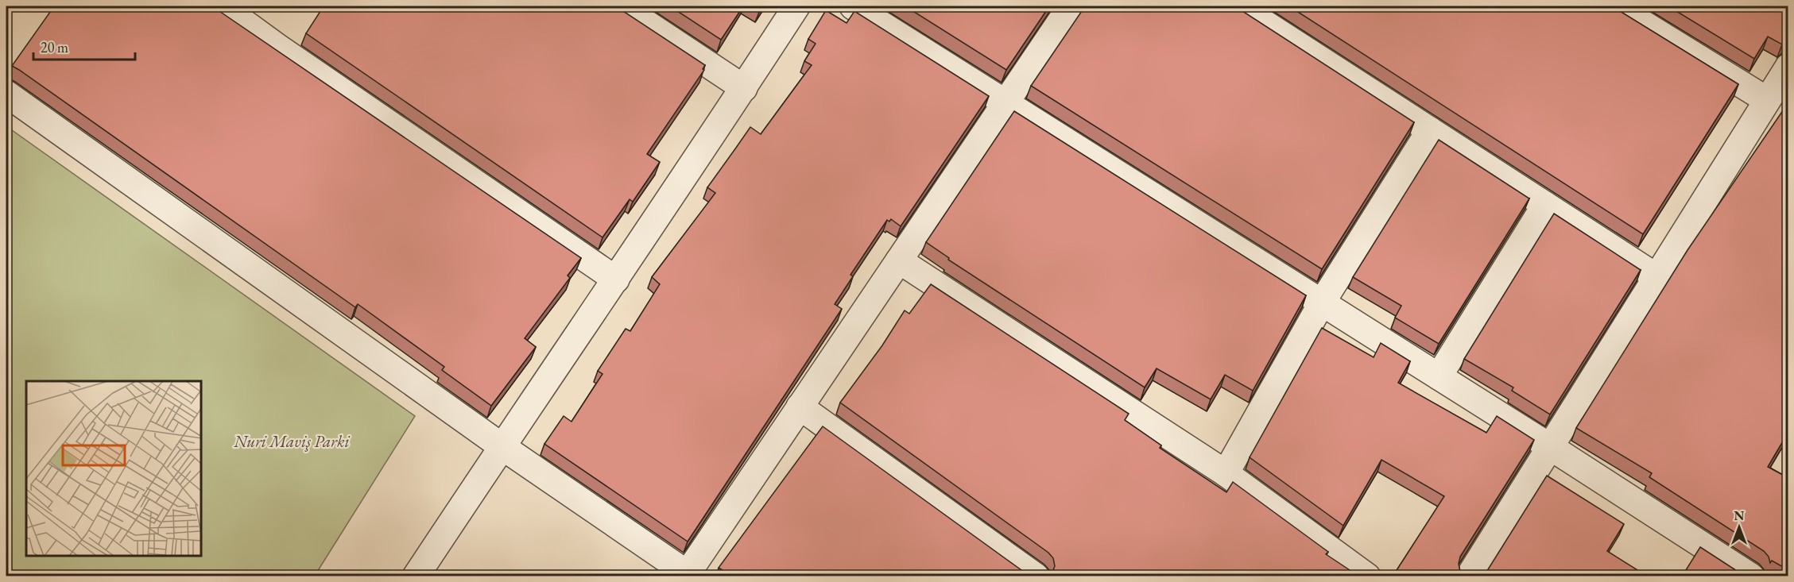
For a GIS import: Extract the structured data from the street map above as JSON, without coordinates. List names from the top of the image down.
{
  "parks": ["Nuri Maviş Parki"],
  "scale_bar": "20 m",
  "north": "top"
}
